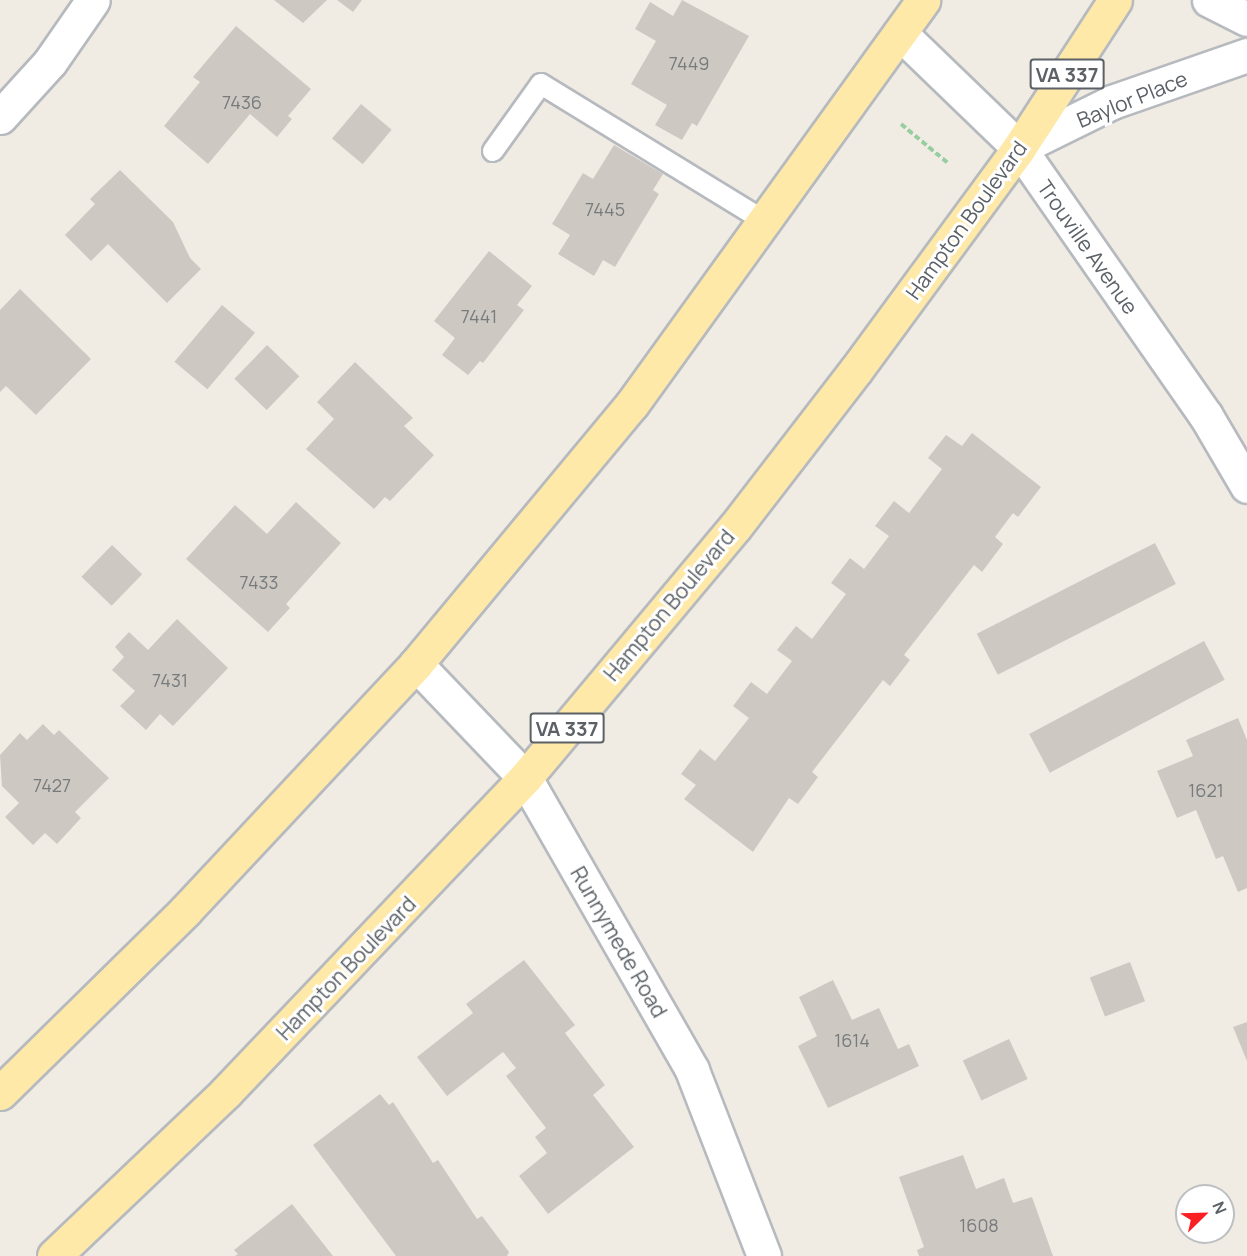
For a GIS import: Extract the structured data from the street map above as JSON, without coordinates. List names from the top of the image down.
{
  "streets": {
    "main road": ["VA 337", "Hampton Boulevard"],
    "street": ["Baylor Place", "Trouville Avenue", "Runnymede Road"]
  },
  "crossings": [
    ["Baylor Place", "Hampton Boulevard"],
    ["Baylor Place", "Trouville Avenue"],
    ["Hampton Boulevard", "Trouville Avenue"],
    ["Hampton Boulevard", "Runnymede Road"]
  ],
  "house_numbers": [
    "7449",
    "7436",
    "7445",
    "7441",
    "7433",
    "7431",
    "7427",
    "1621",
    "1614",
    "1608"
  ],
  "north": "top right"
}
